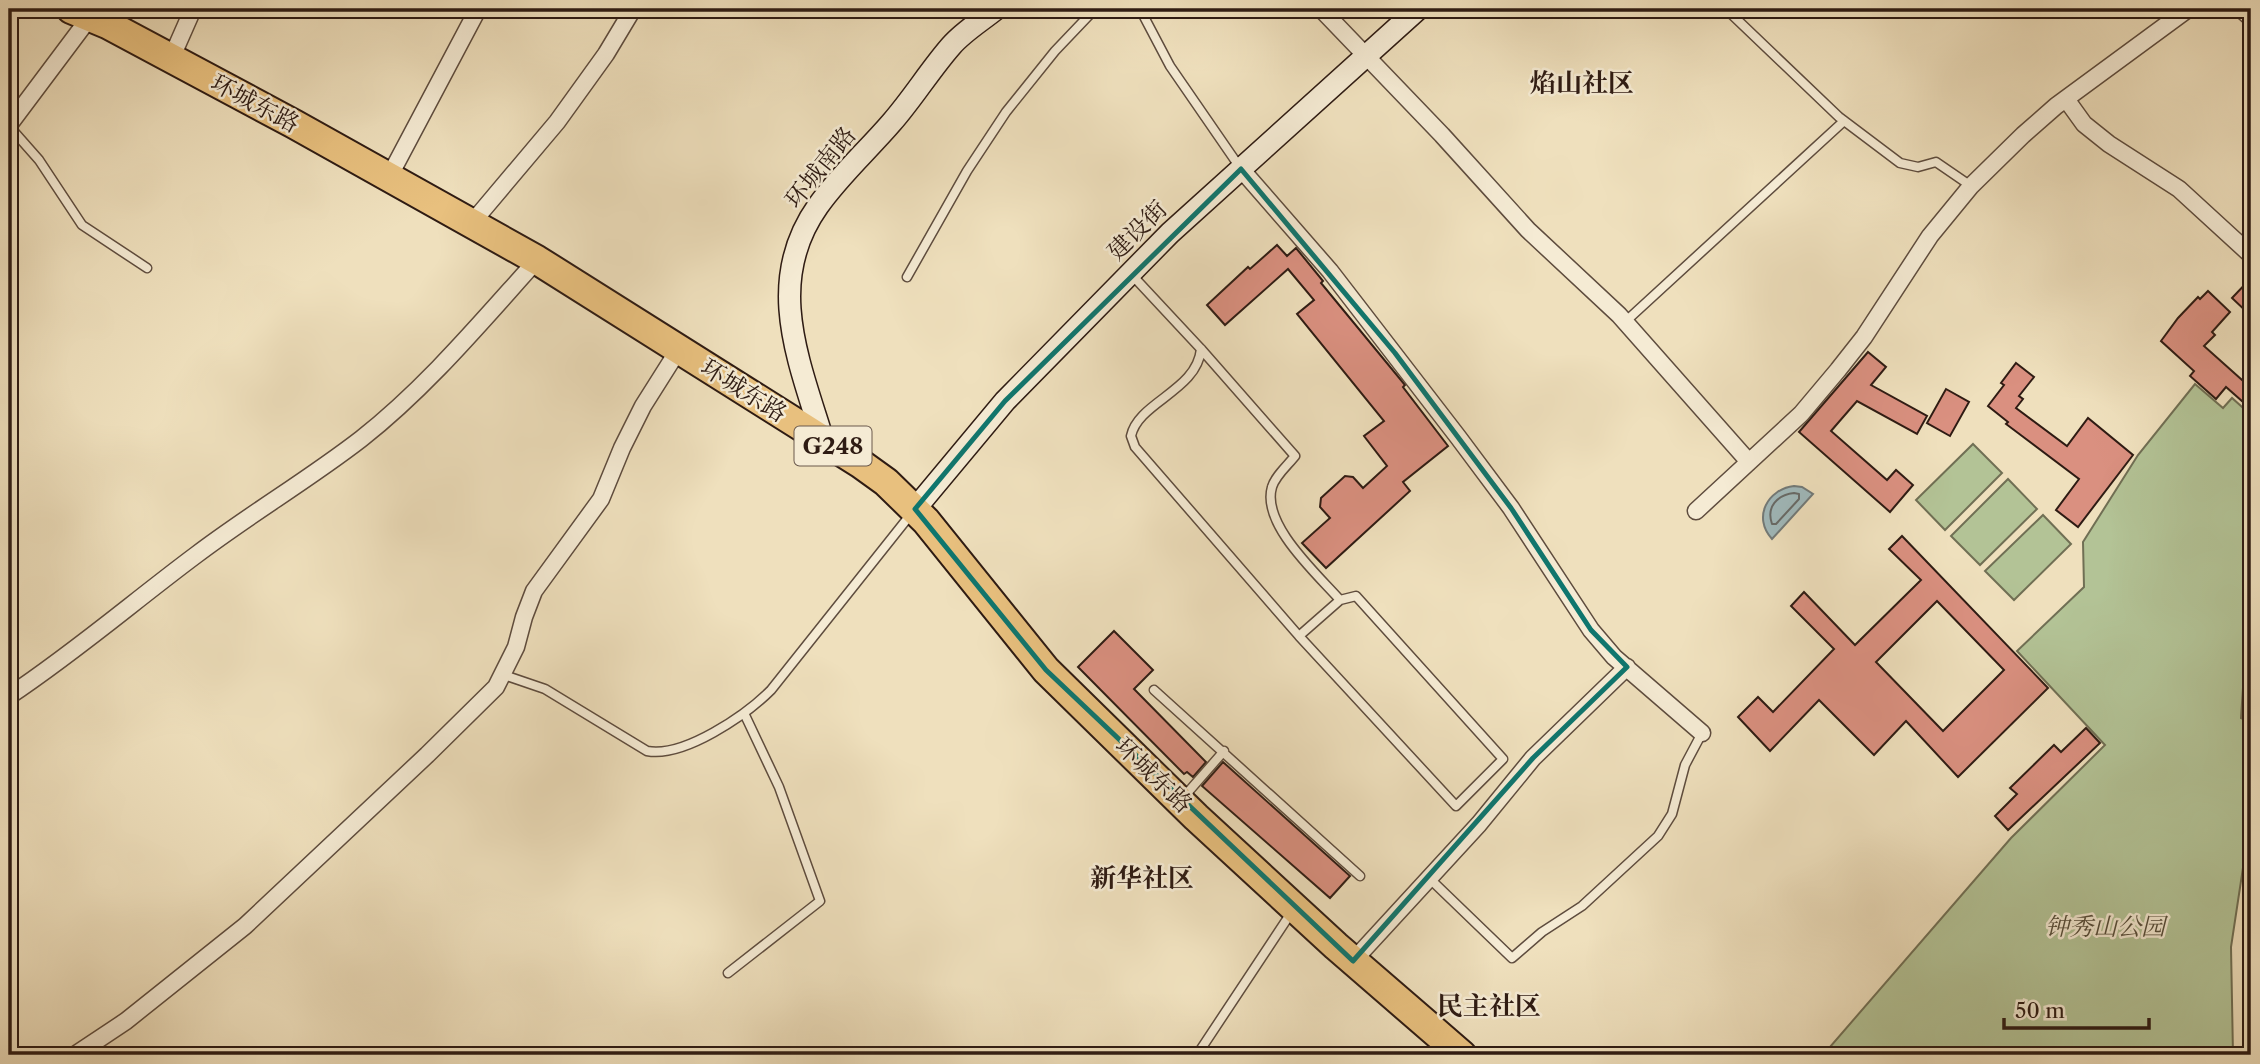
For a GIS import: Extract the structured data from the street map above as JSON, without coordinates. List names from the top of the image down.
{
  "streets": {
    "highway": ["环城东路", "G248"],
    "street": ["环城南路", "建设街"]
  },
  "crossings": [
    ["环城东路", "环城南路"],
    ["环城东路", "建设街"]
  ],
  "districts": ["焰山社区", "新华社区", "民主社区"],
  "parks": ["钟秀山公园"],
  "scale_bar": "50 m"
}
